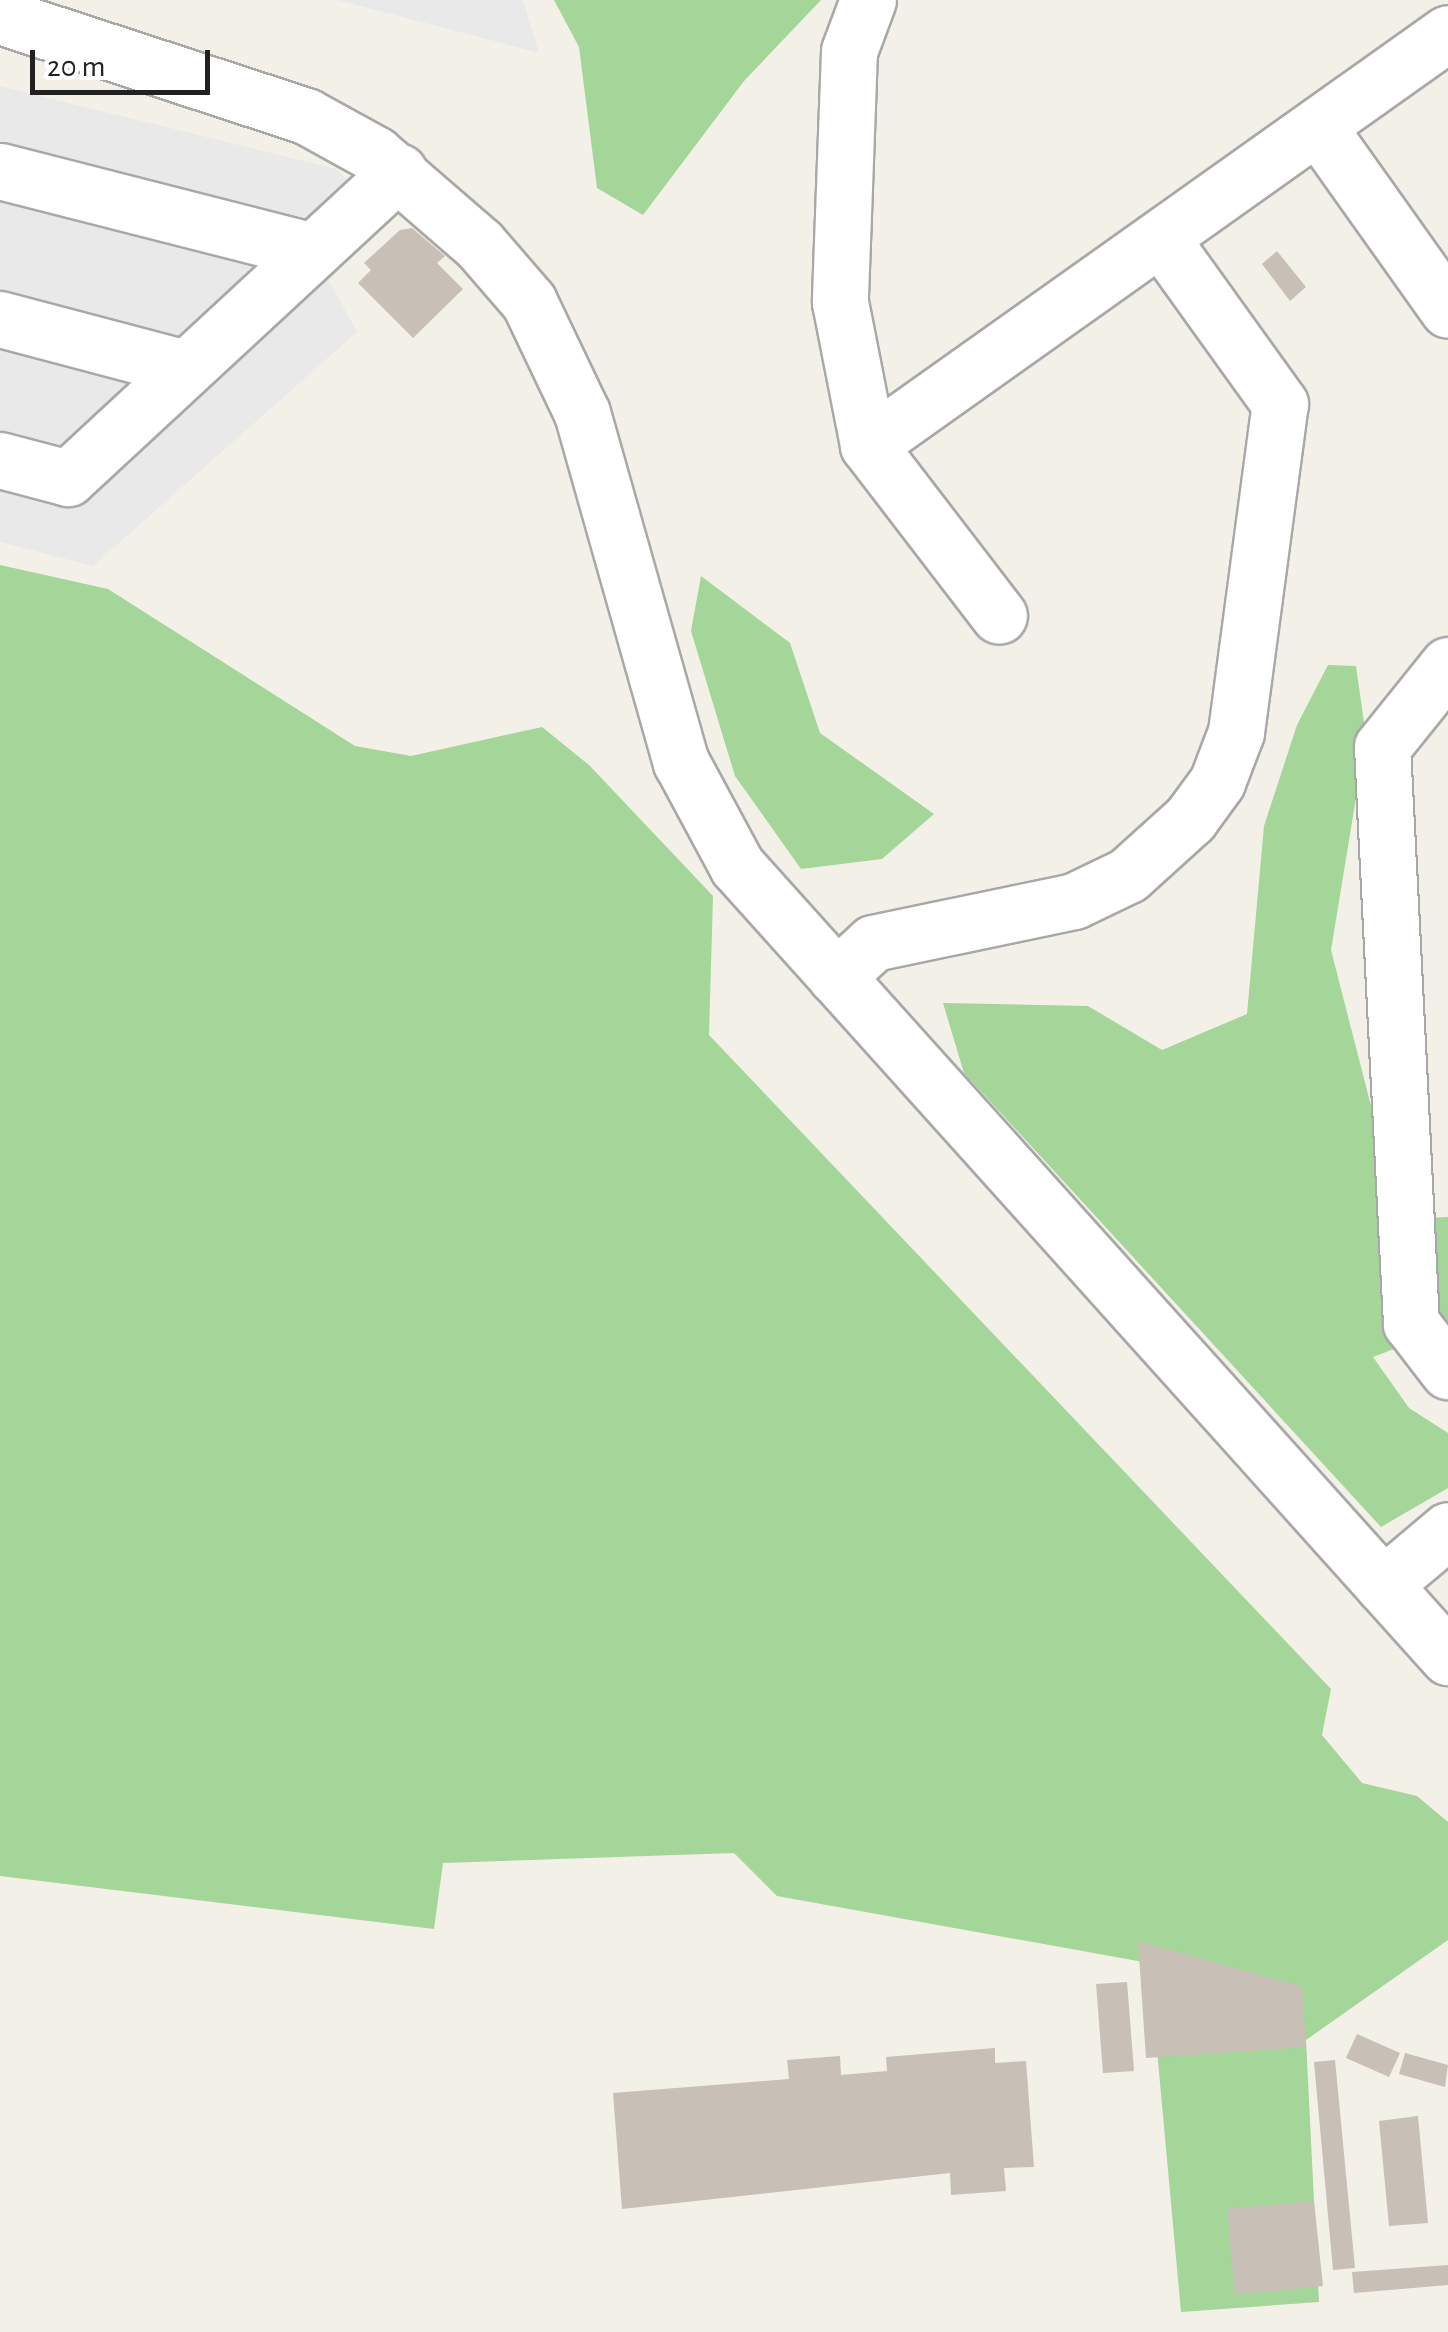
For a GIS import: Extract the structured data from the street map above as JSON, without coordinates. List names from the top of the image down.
{
  "scale_bar": "20 m"
}
